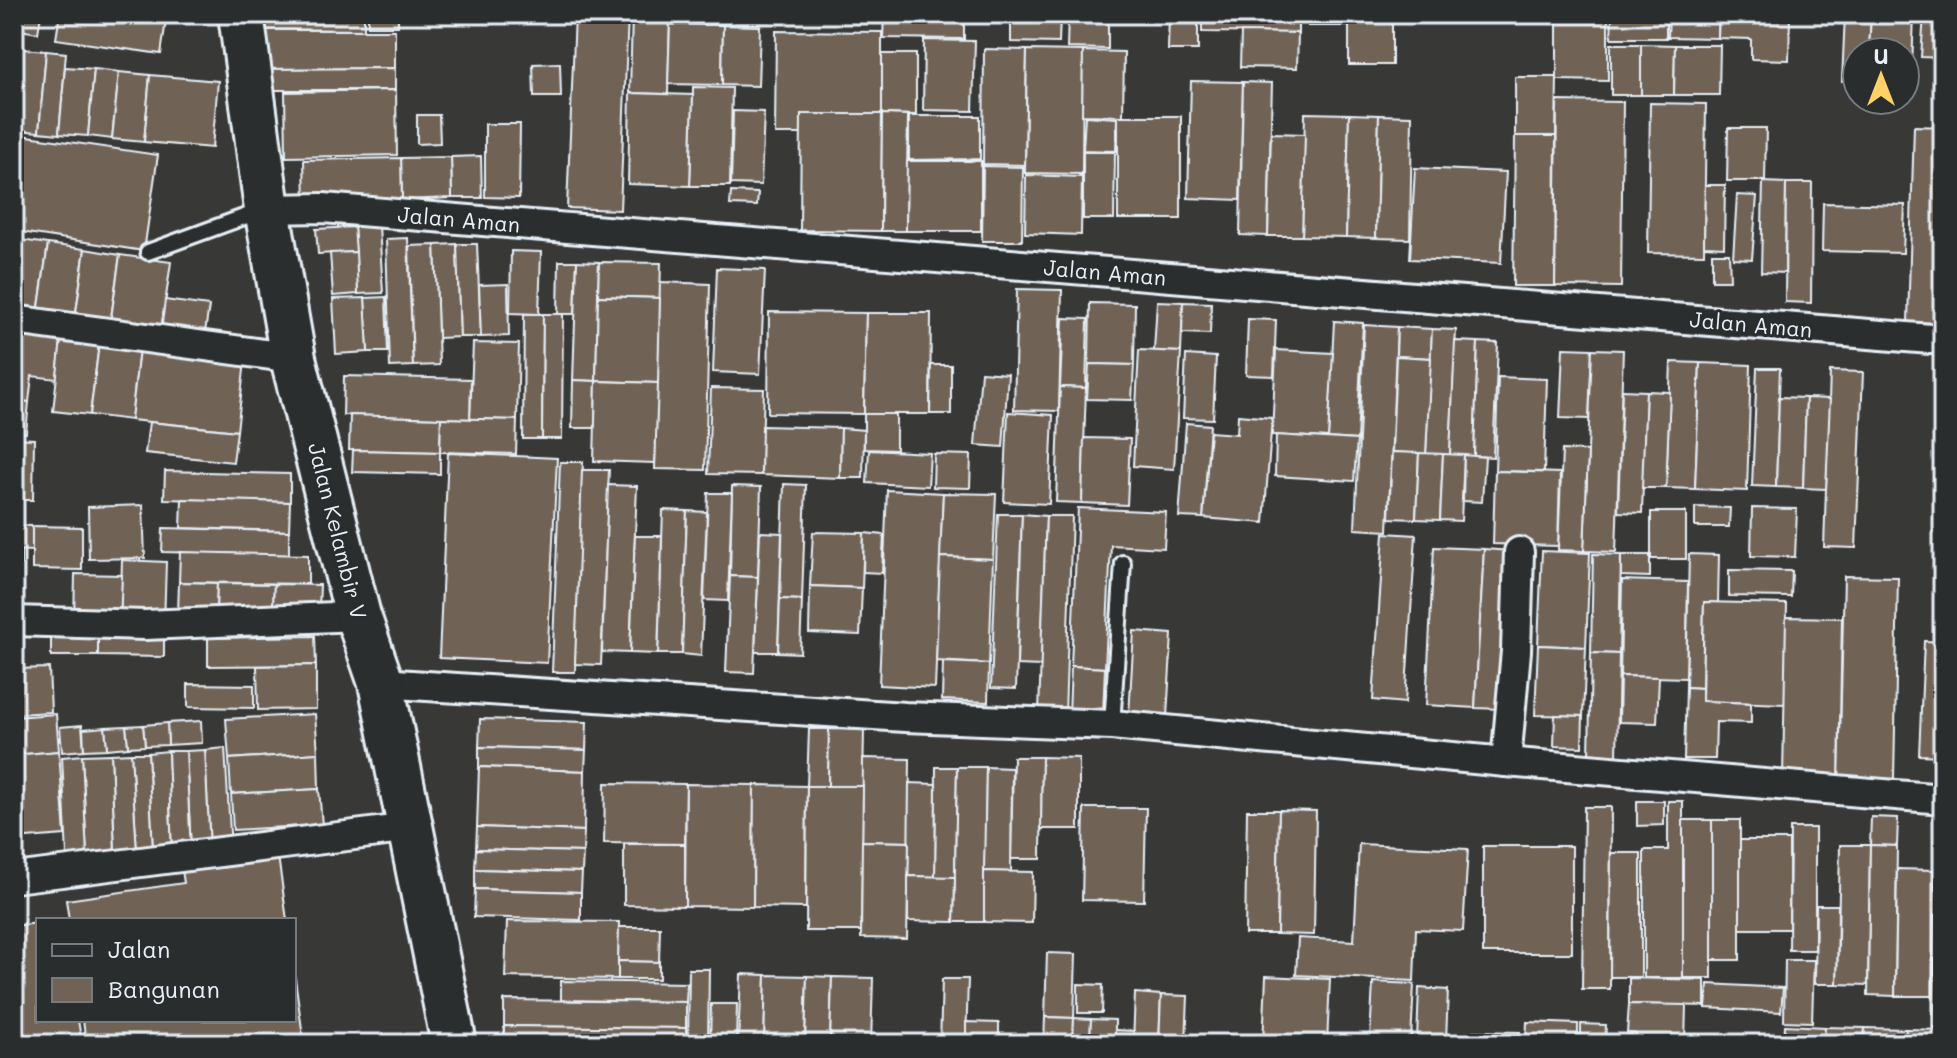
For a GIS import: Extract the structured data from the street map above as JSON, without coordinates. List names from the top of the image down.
{
  "streets": {
    "main road": ["Jalan Kelambir V"],
    "street": ["Jalan Aman"]
  },
  "crossings": [
    ["Jalan Aman", "Jalan Kelambir V"]
  ],
  "legend": ["Jalan", "Bangunan"],
  "north": "top"
}
